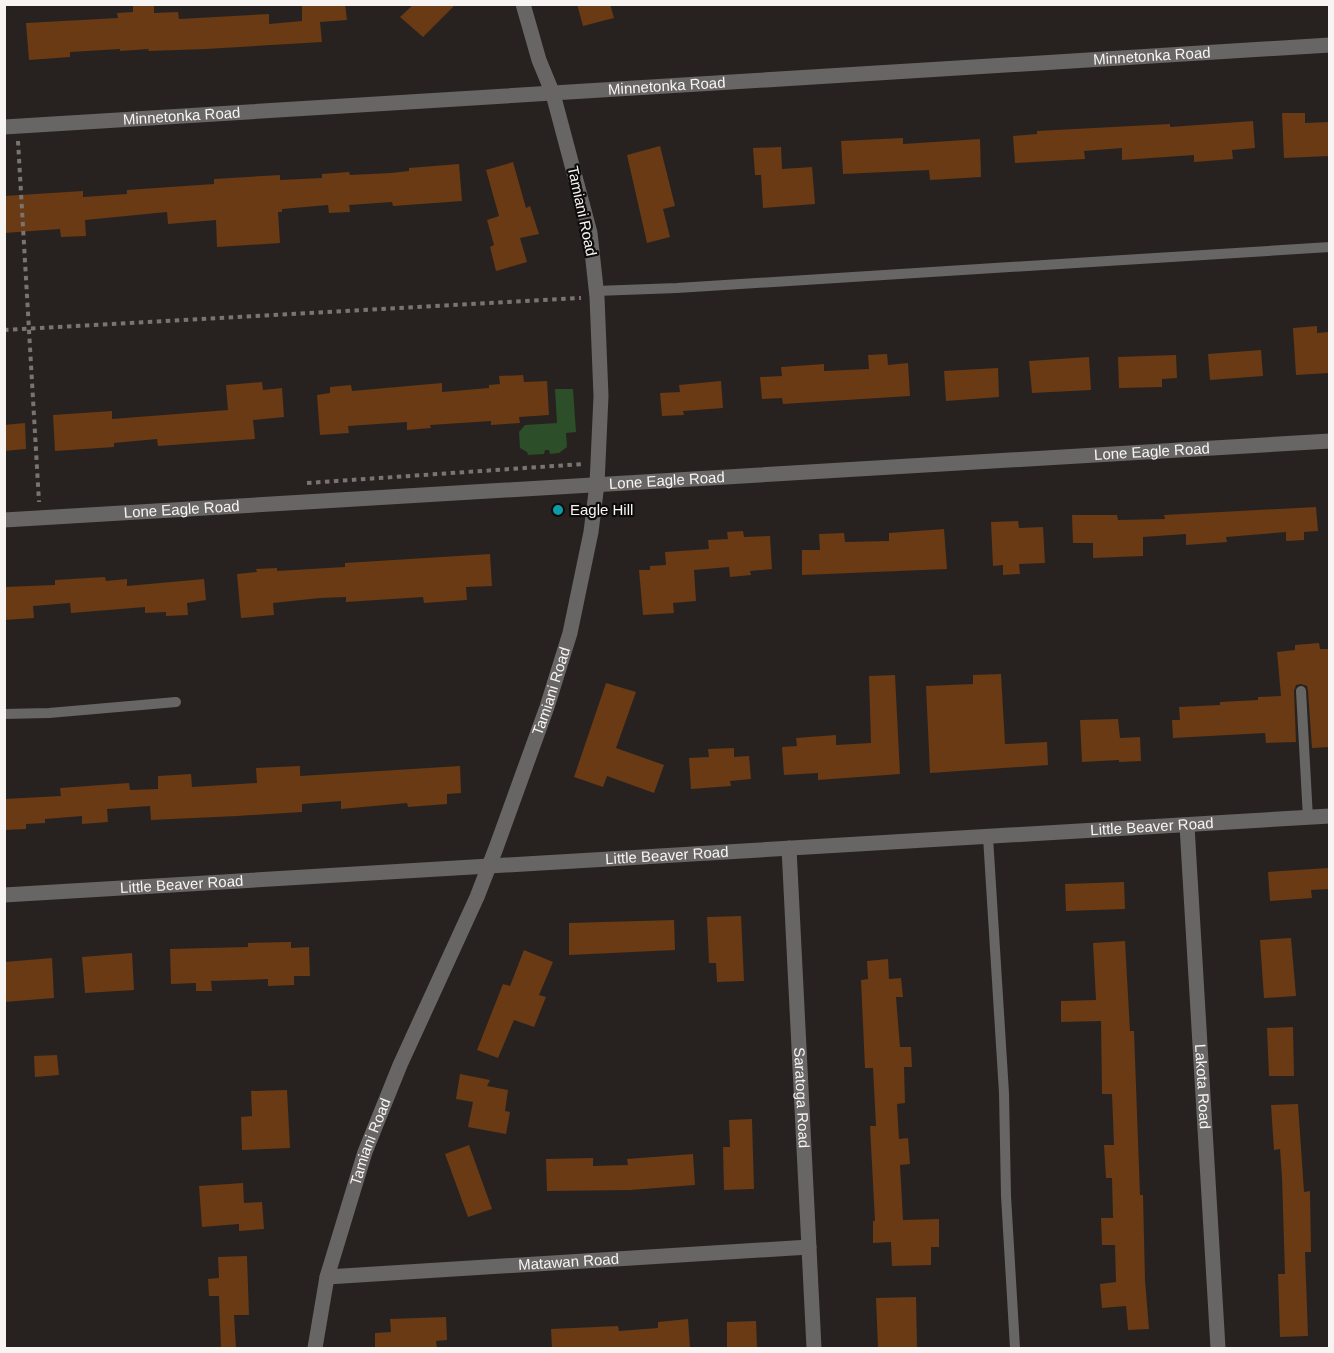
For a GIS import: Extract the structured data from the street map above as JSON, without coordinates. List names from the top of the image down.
{
  "streets": {
    "street": [
      "Minnetonka Road",
      "Tamiani Road",
      "Lone Eagle Road",
      "Little Beaver Road",
      "Lakota Road",
      "Saratoga Road",
      "Matawan Road"
    ]
  },
  "crossings": [
    ["Minnetonka Road", "Tamiani Road"],
    ["Tamiani Road", "Lone Eagle Road"],
    ["Tamiani Road", "Little Beaver Road"],
    ["Tamiani Road", "Matawan Road"],
    ["Little Beaver Road", "Lakota Road"],
    ["Little Beaver Road", "Saratoga Road"],
    ["Saratoga Road", "Matawan Road"]
  ],
  "places": ["Eagle Hill"]
}
